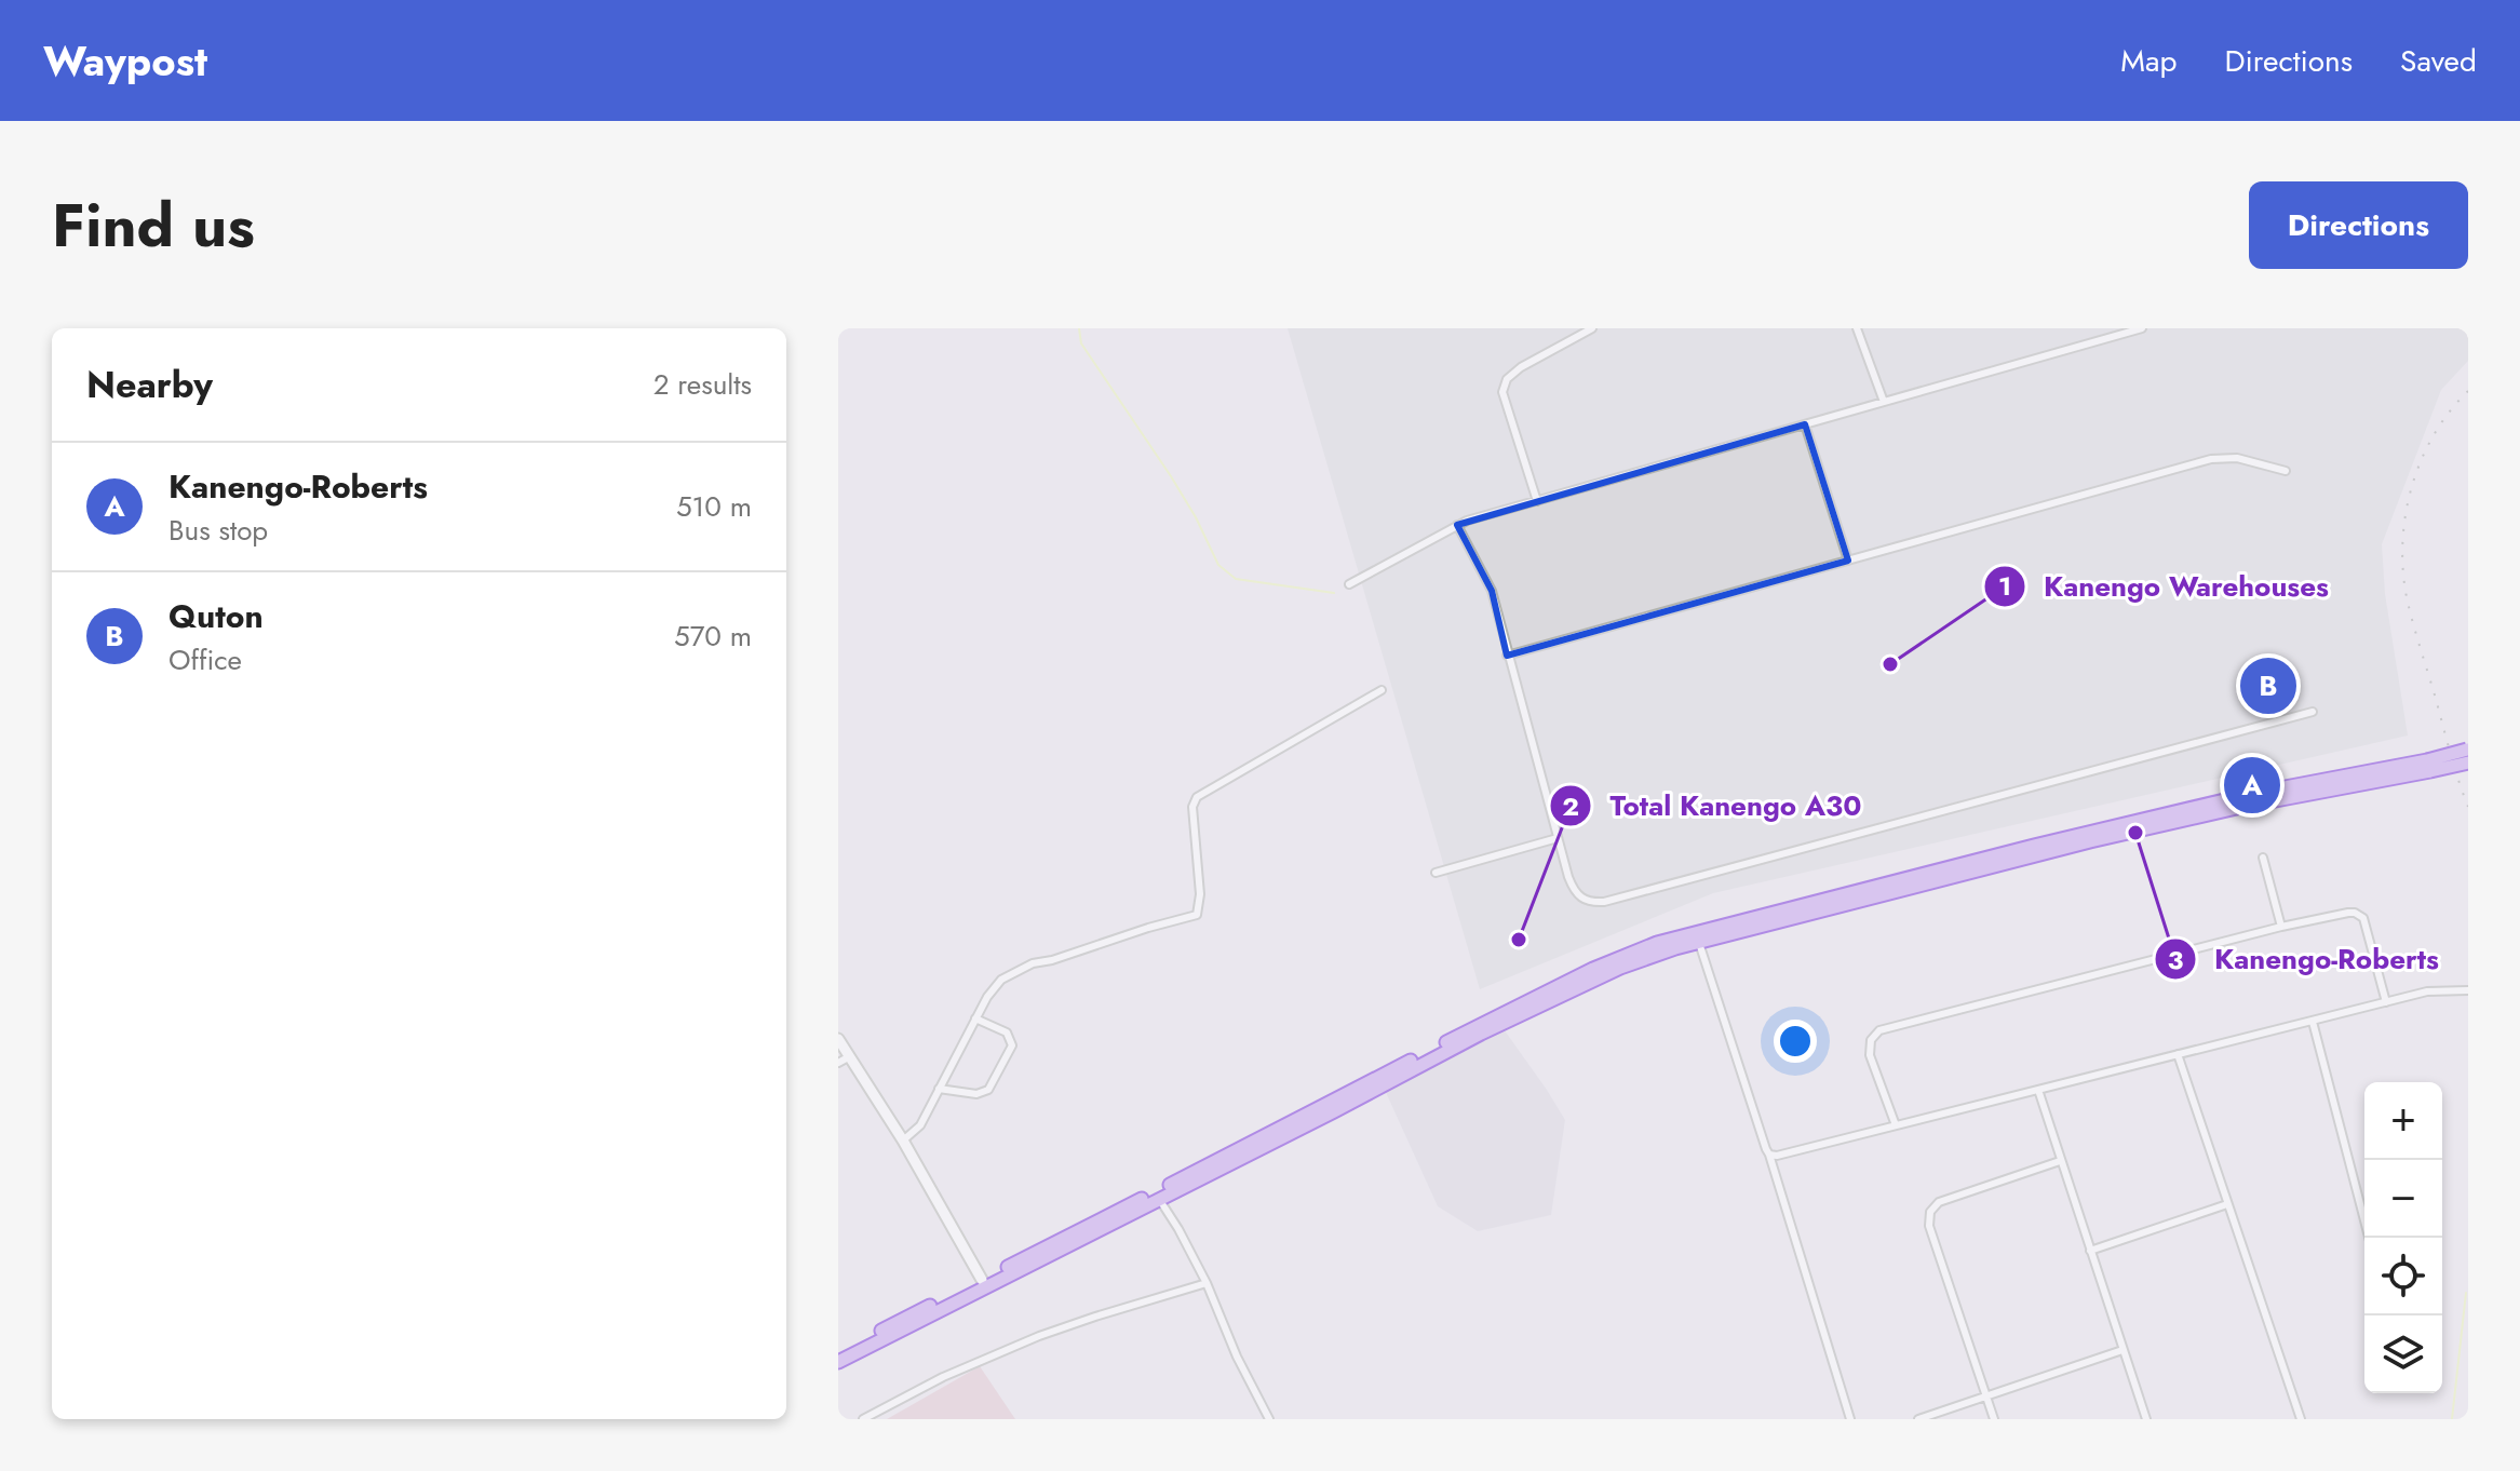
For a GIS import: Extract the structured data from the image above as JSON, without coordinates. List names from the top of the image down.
{
  "places": ["Kanengo Warehouses", "Kanengo-Roberts", "Total Kanengo A30"],
  "page": {
    "header": "Waypost",
    "nav": ["Map", "Directions", "Saved"],
    "title": "Find us",
    "buttons": "Directions",
    "heading": ["Nearby", "2 results"],
    "list": [
      {
        "mark": "A",
        "name": "Kanengo-Roberts",
        "note": "Bus stop",
        "value": "510 m"
      },
      {
        "mark": "B",
        "name": "Quton",
        "note": "Office",
        "value": "570 m"
      }
    ],
    "pins": ["B", "A"],
    "map_buttons": ["+", "−"]
  }
}
